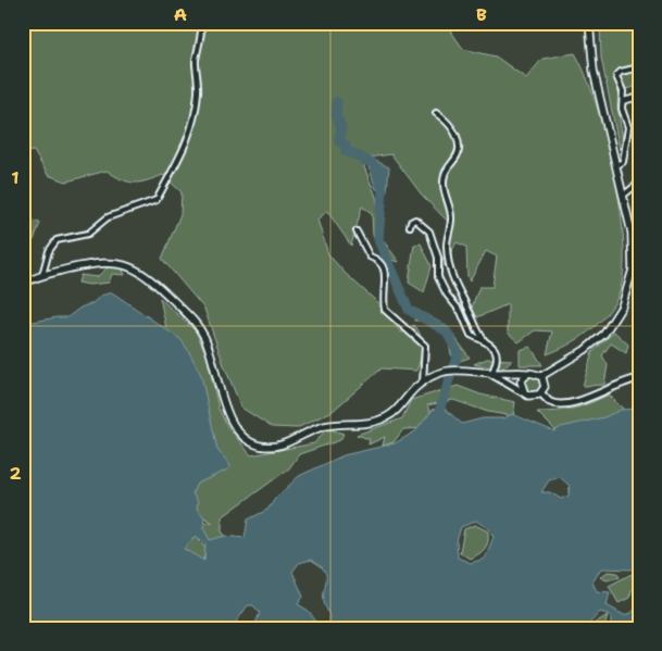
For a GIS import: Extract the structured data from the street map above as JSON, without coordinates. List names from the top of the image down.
{
  "grid": {
    "columns": ["A", "B"],
    "rows": ["1", "2"]
  }
}
